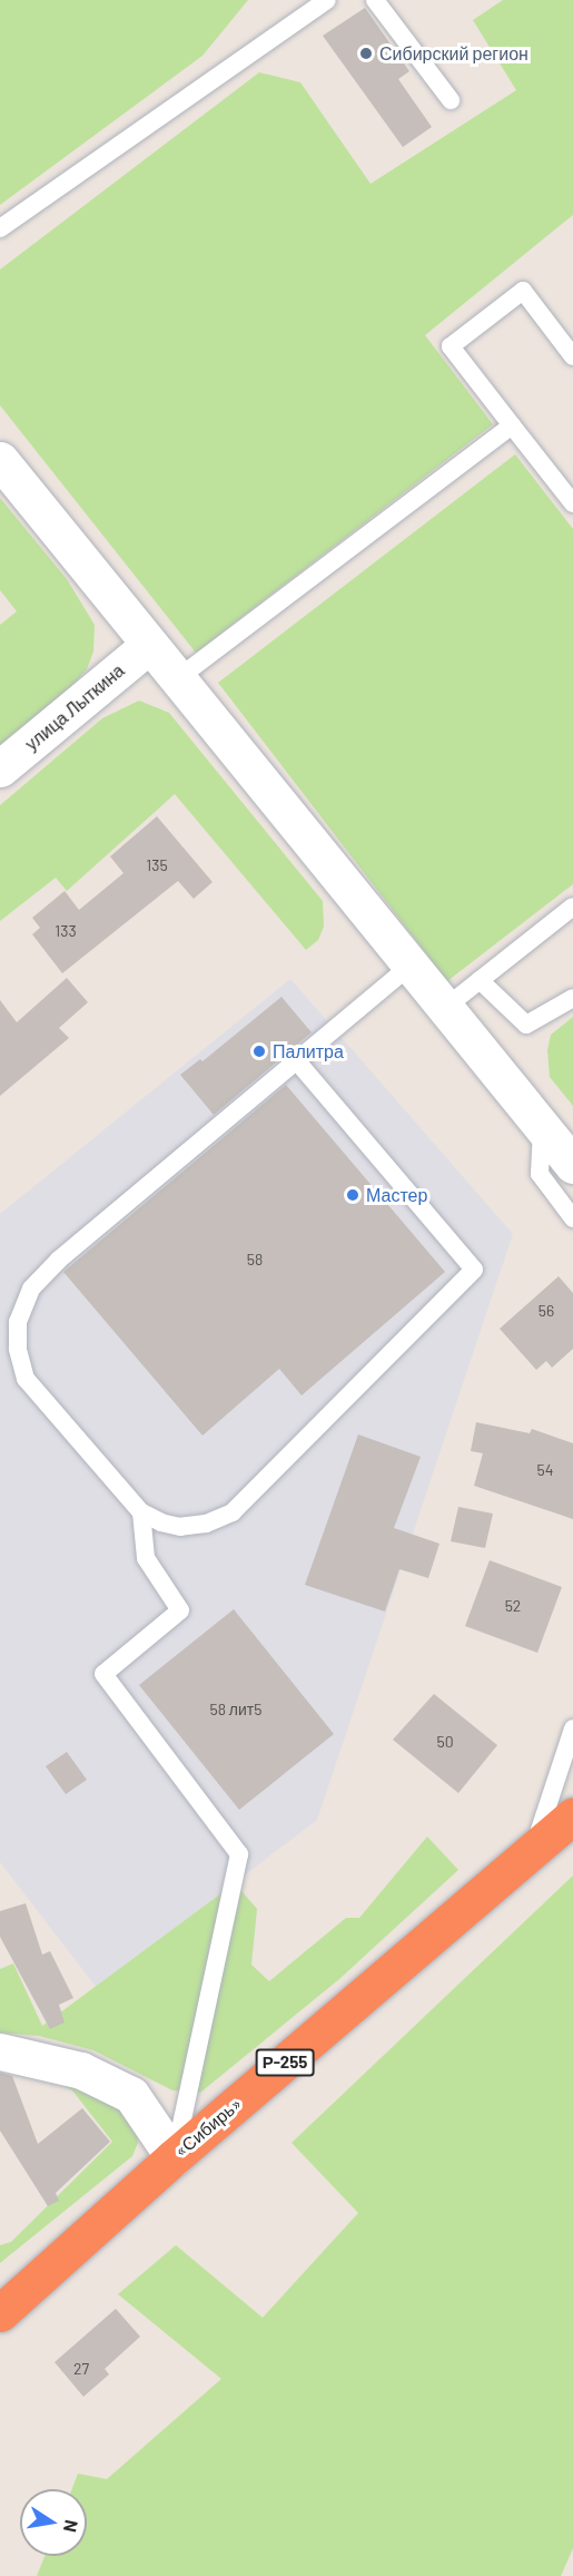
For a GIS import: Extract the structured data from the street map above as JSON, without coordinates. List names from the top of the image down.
{
  "streets": {
    "highway": ["Р-255", "«Сибирь»"],
    "street": ["улица Лыткина"]
  },
  "places": ["Сибирский регион", "Палитра", "Мастер"],
  "house_numbers": [
    "135",
    "133",
    "58",
    "56",
    "54",
    "52",
    "58 лит5",
    "50",
    "27"
  ],
  "north": "right"
}
